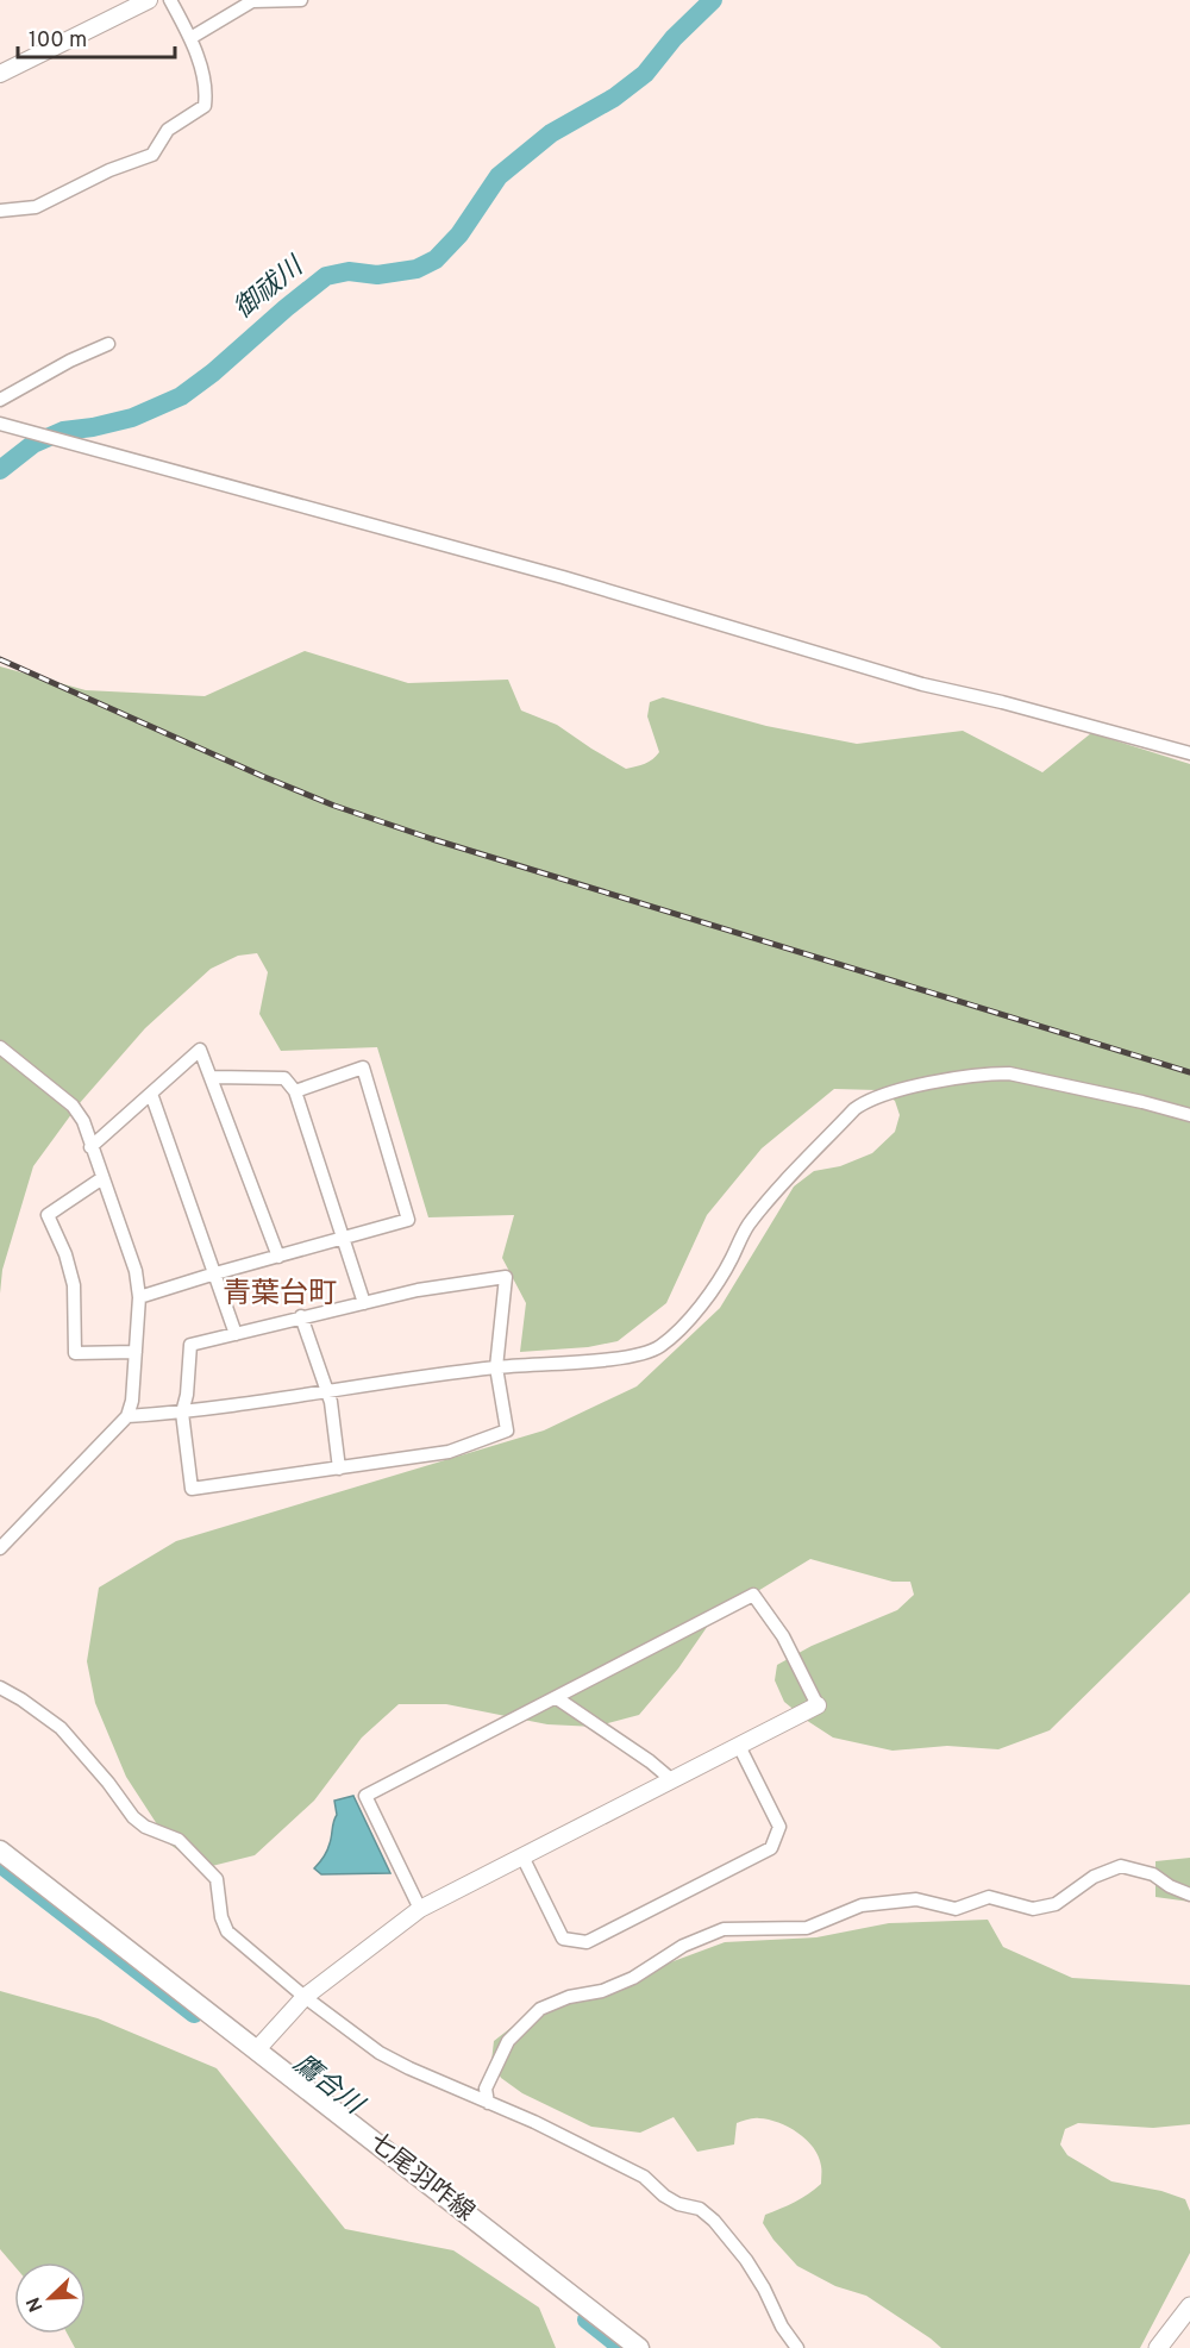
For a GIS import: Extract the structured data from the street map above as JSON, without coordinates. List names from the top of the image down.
{
  "streets": {
    "main road": ["七尾羽咋線"]
  },
  "districts": ["青葉台町"],
  "water": ["御祓川", "鷹合川"],
  "scale_bar": "100 m",
  "north": "bottom left"
}
